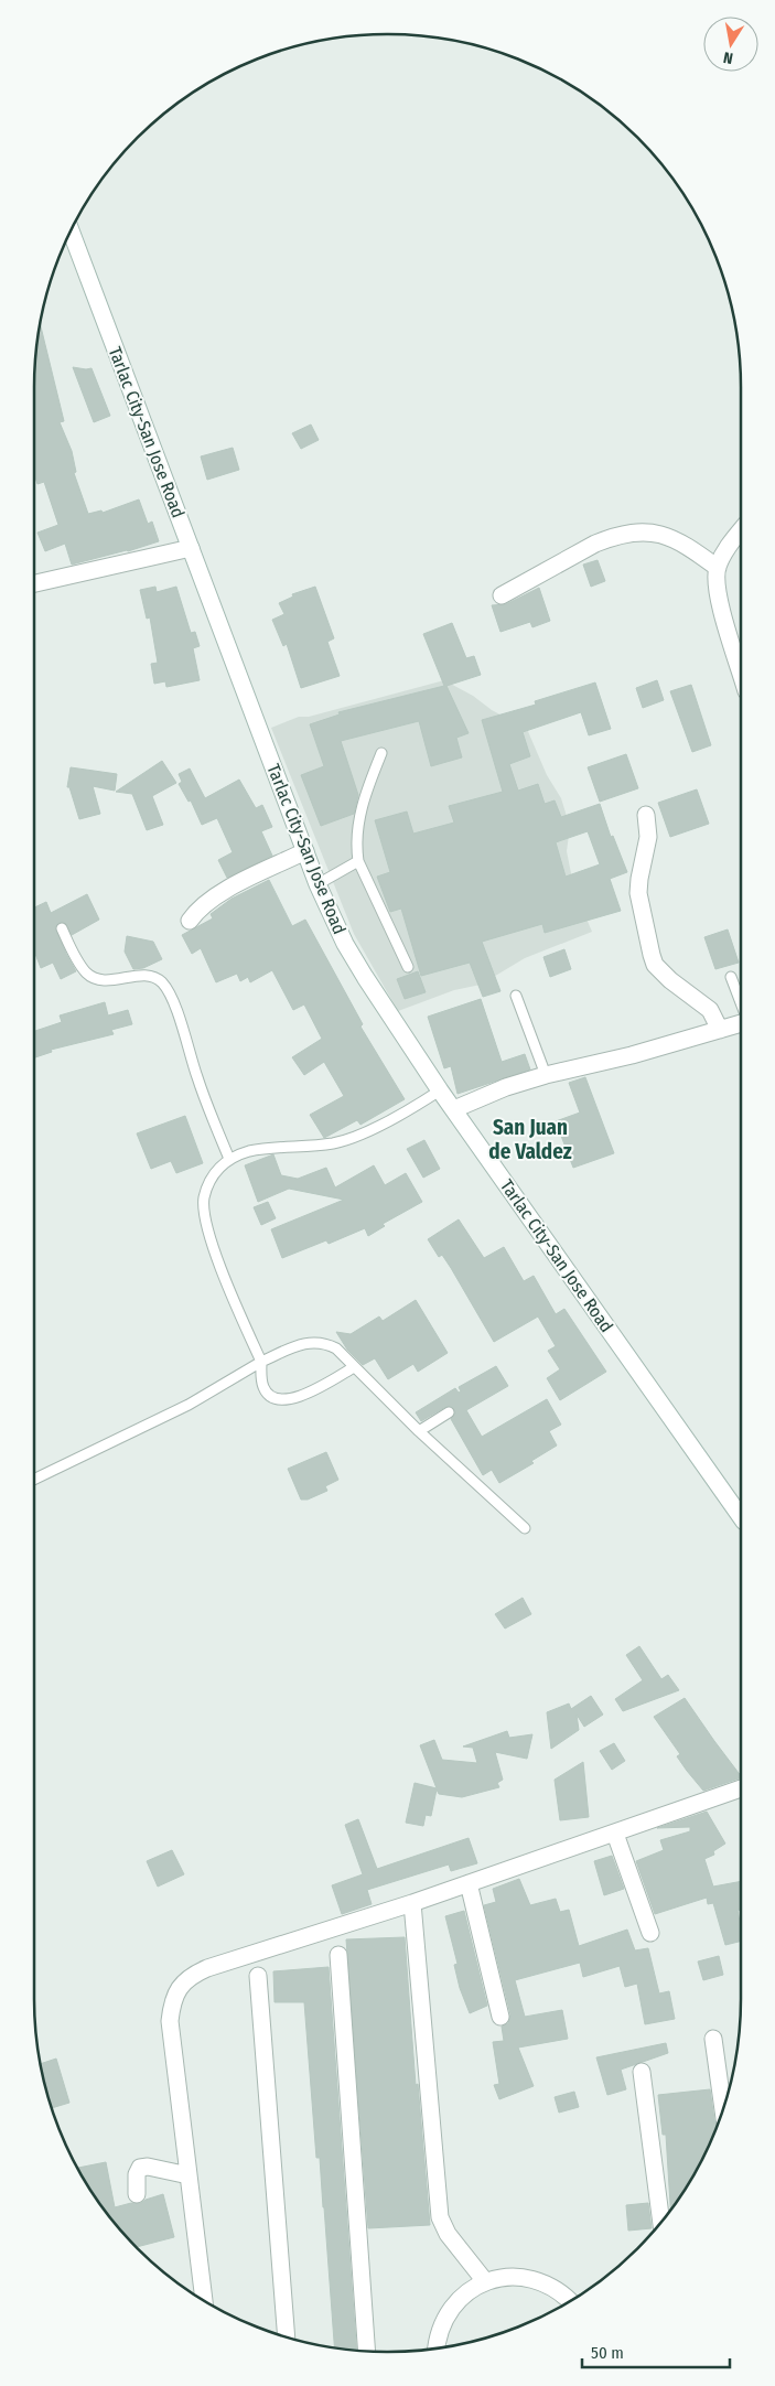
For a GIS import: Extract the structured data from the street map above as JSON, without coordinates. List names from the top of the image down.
{
  "streets": {
    "street": ["Tarlac City-San Jose Road"]
  },
  "districts": ["San Juan de Valdez"],
  "scale_bar": "50 m",
  "north": "bottom"
}
